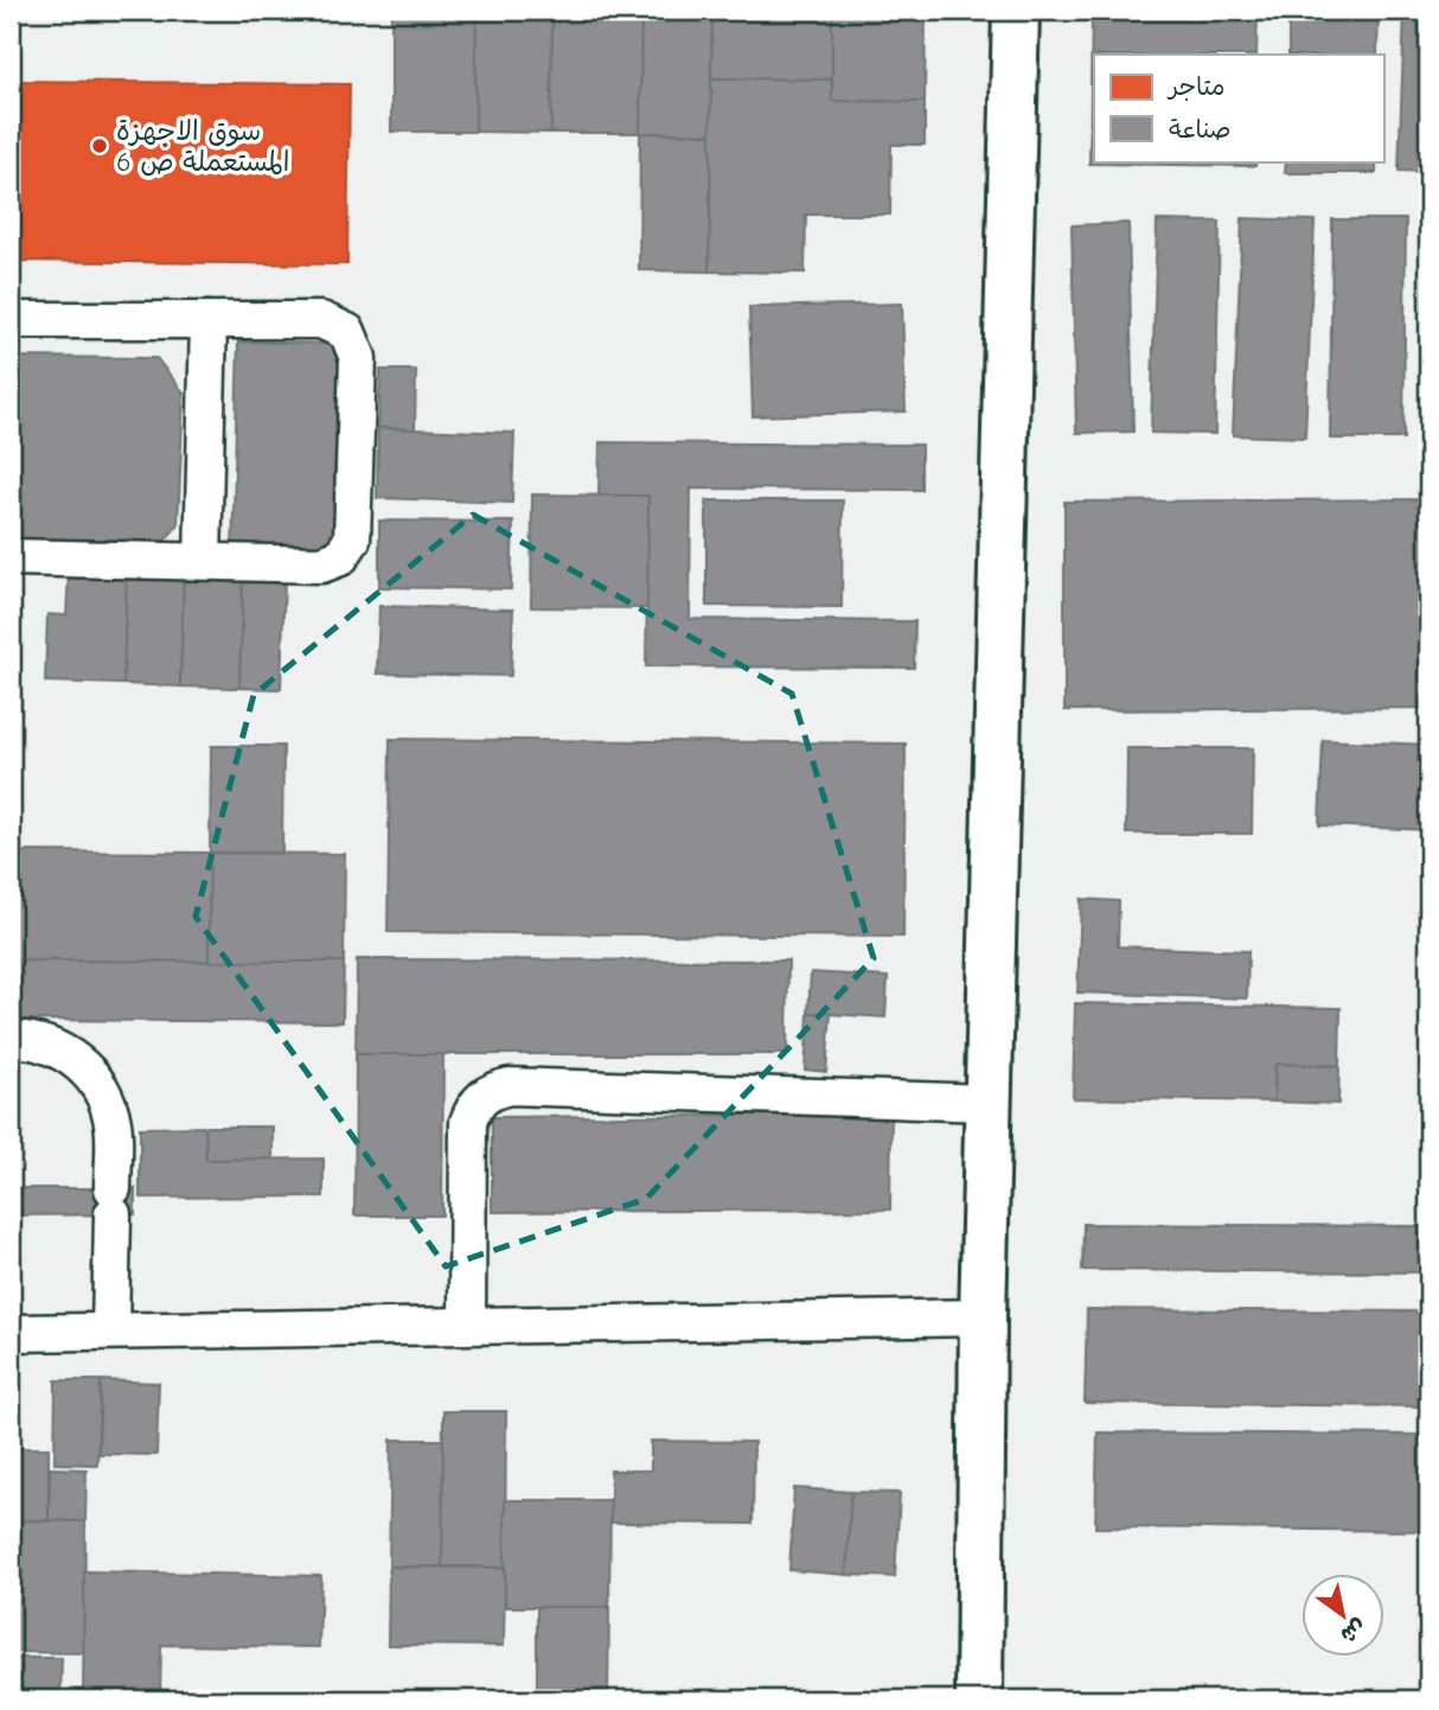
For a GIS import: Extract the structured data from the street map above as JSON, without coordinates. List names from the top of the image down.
{
  "places": ["سوق الاجهزة المستعملة ص 6"],
  "legend": ["متاجر", "صناعة"],
  "north": "bottom right"
}
